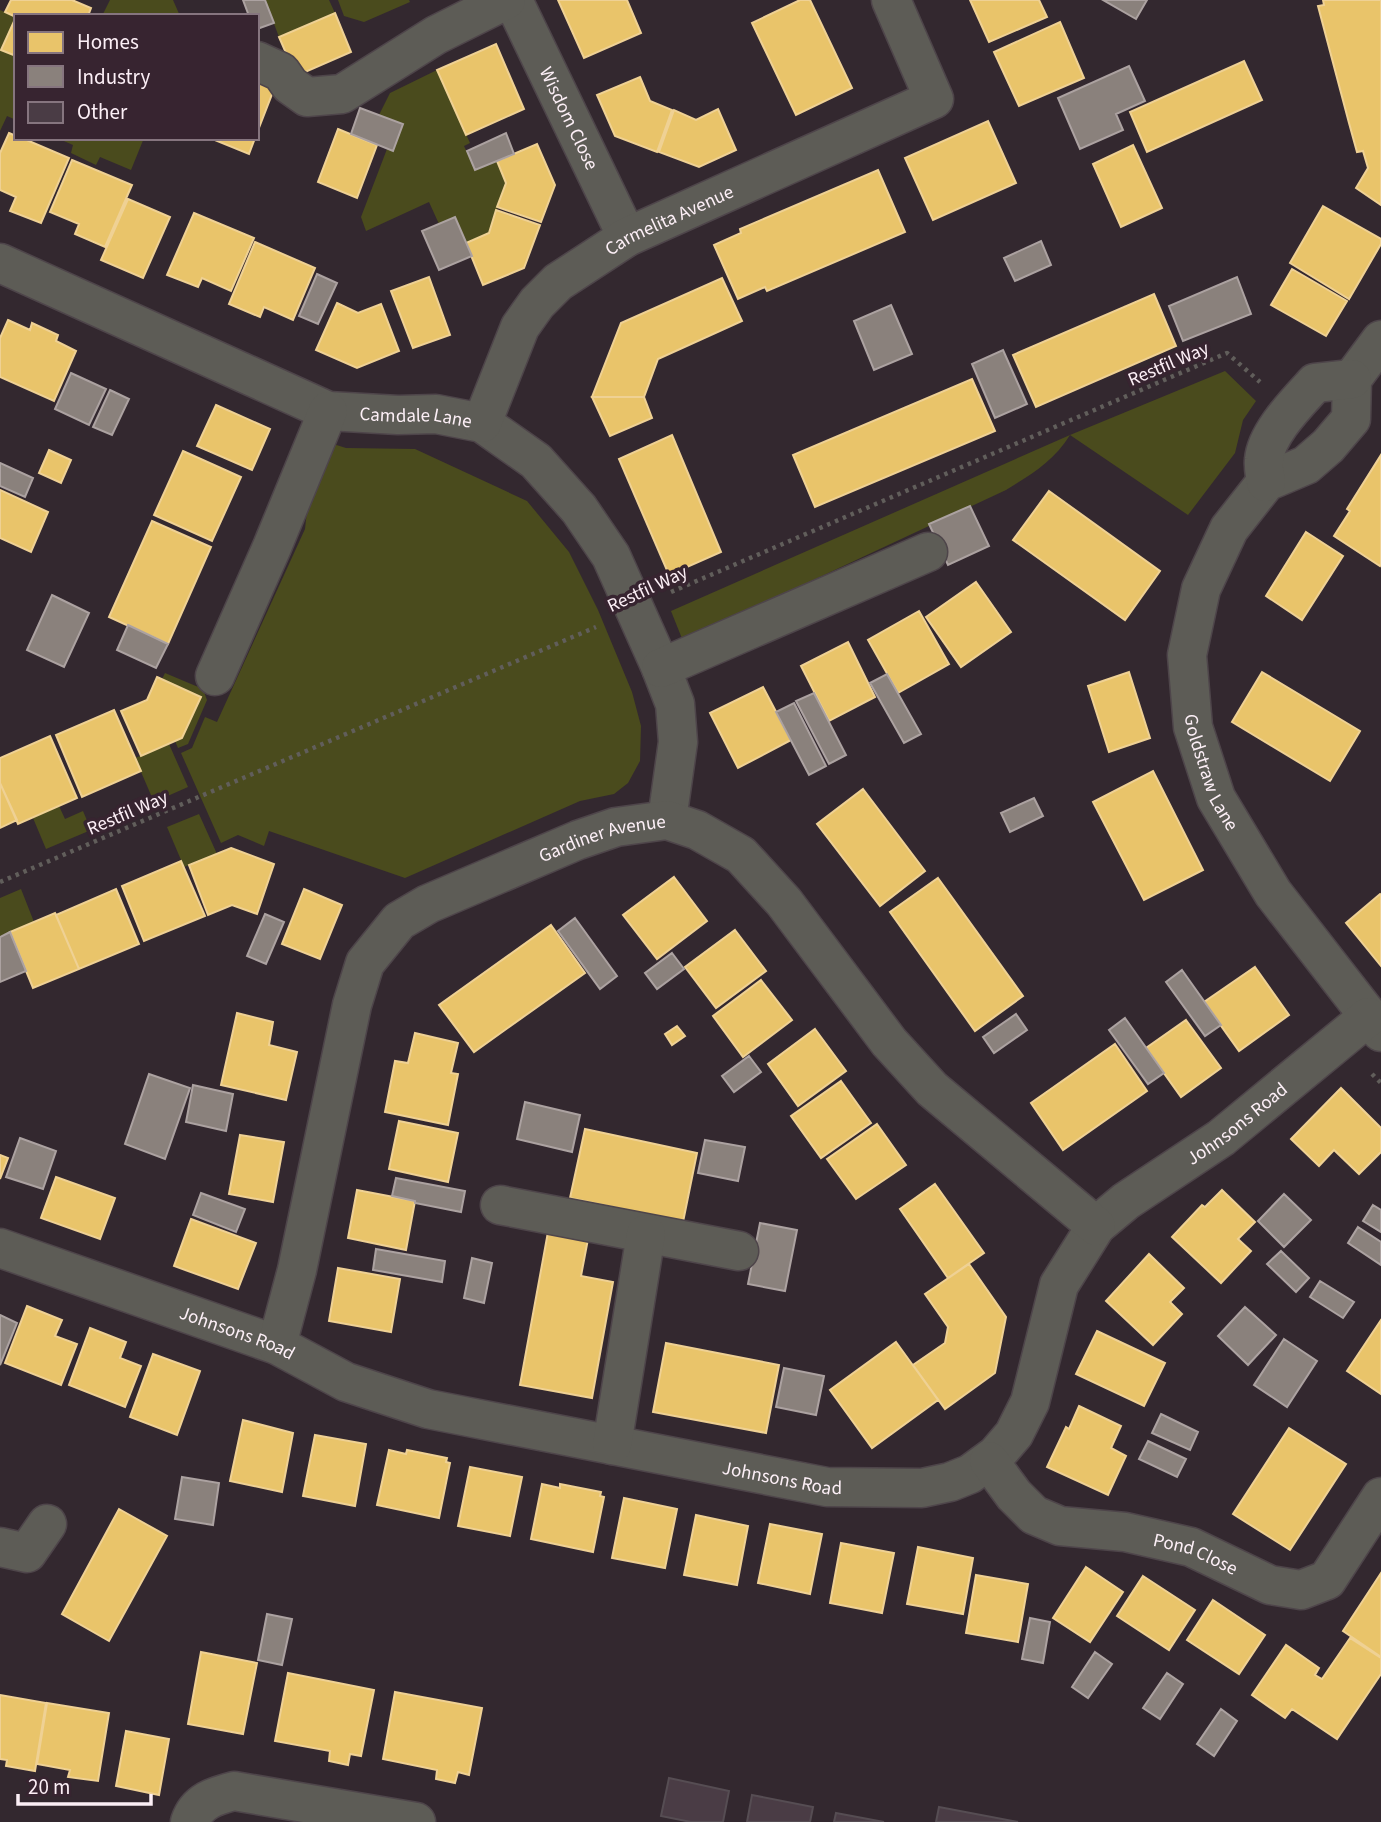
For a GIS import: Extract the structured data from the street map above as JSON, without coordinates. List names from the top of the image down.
{
  "streets": {
    "street": [
      "Wisdom Close",
      "Carmelita Avenue",
      "Camdale Lane",
      "Goldstraw Lane",
      "Gardiner Avenue",
      "Johnsons Road",
      "Pond Close"
    ],
    "path": ["Restfil Way"]
  },
  "crossings": [
    ["Wisdom Close", "Carmelita Avenue"],
    ["Carmelita Avenue", "Camdale Lane"],
    ["Restfil Way", "Camdale Lane"],
    ["Camdale Lane", "Gardiner Avenue"],
    ["Goldstraw Lane", "Johnsons Road"],
    ["Gardiner Avenue", "Johnsons Road"],
    ["Johnsons Road", "Pond Close"]
  ],
  "legend": ["Homes", "Industry", "Other"],
  "scale_bar": "20 m"
}
